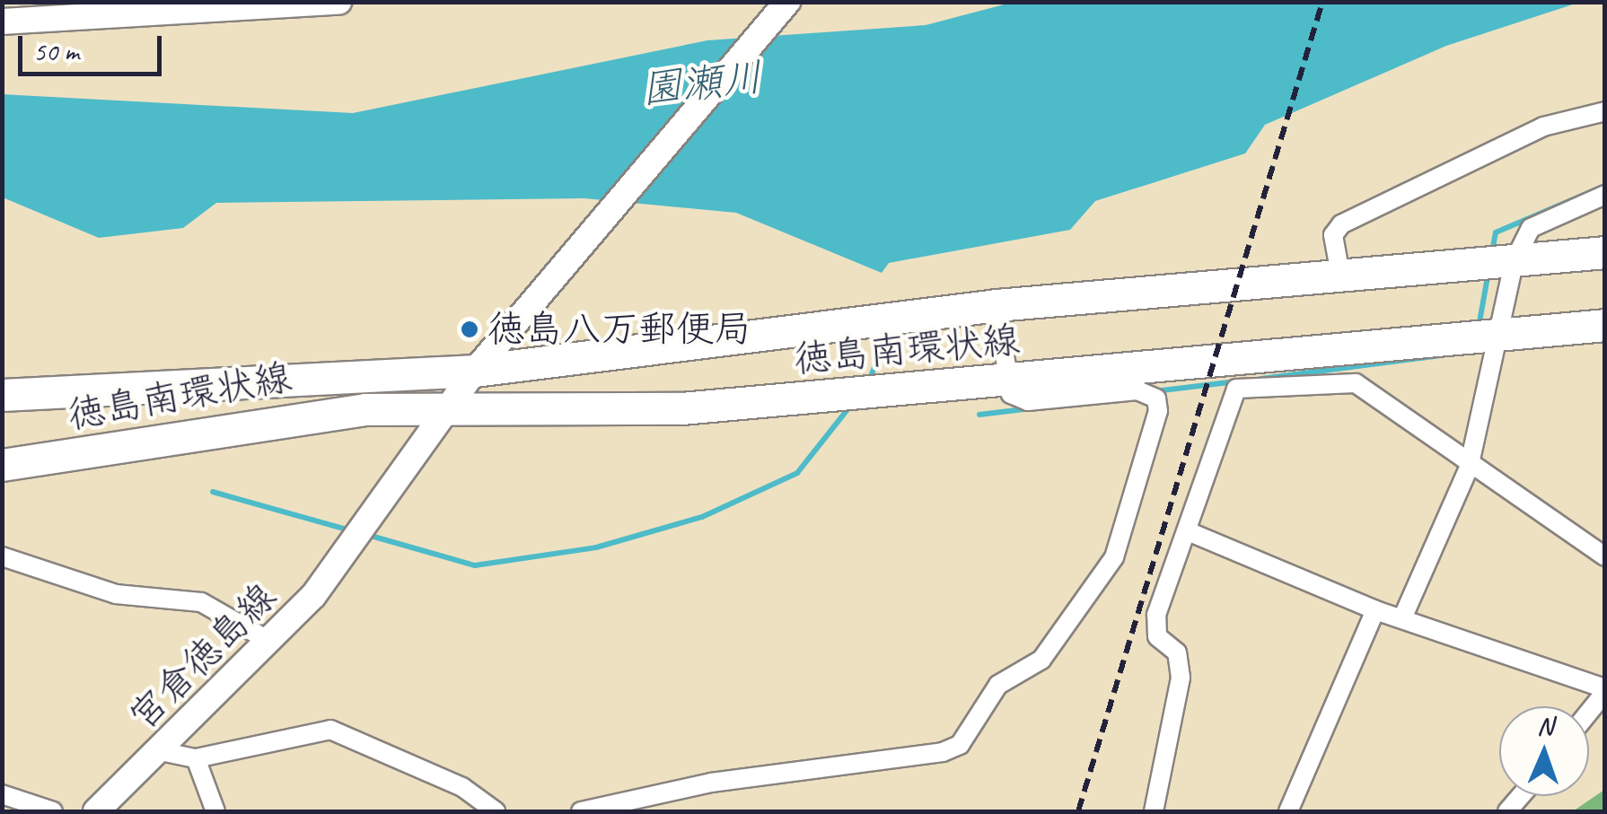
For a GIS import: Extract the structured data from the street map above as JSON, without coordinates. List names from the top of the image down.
{
  "streets": {
    "highway": ["徳島南環状線"],
    "main road": ["宮倉徳島線"]
  },
  "crossings": [
    ["徳島南環状線", "宮倉徳島線"]
  ],
  "water": ["園瀬川"],
  "places": ["徳島八万郵便局"],
  "scale_bar": "50 m",
  "north": "top"
}
